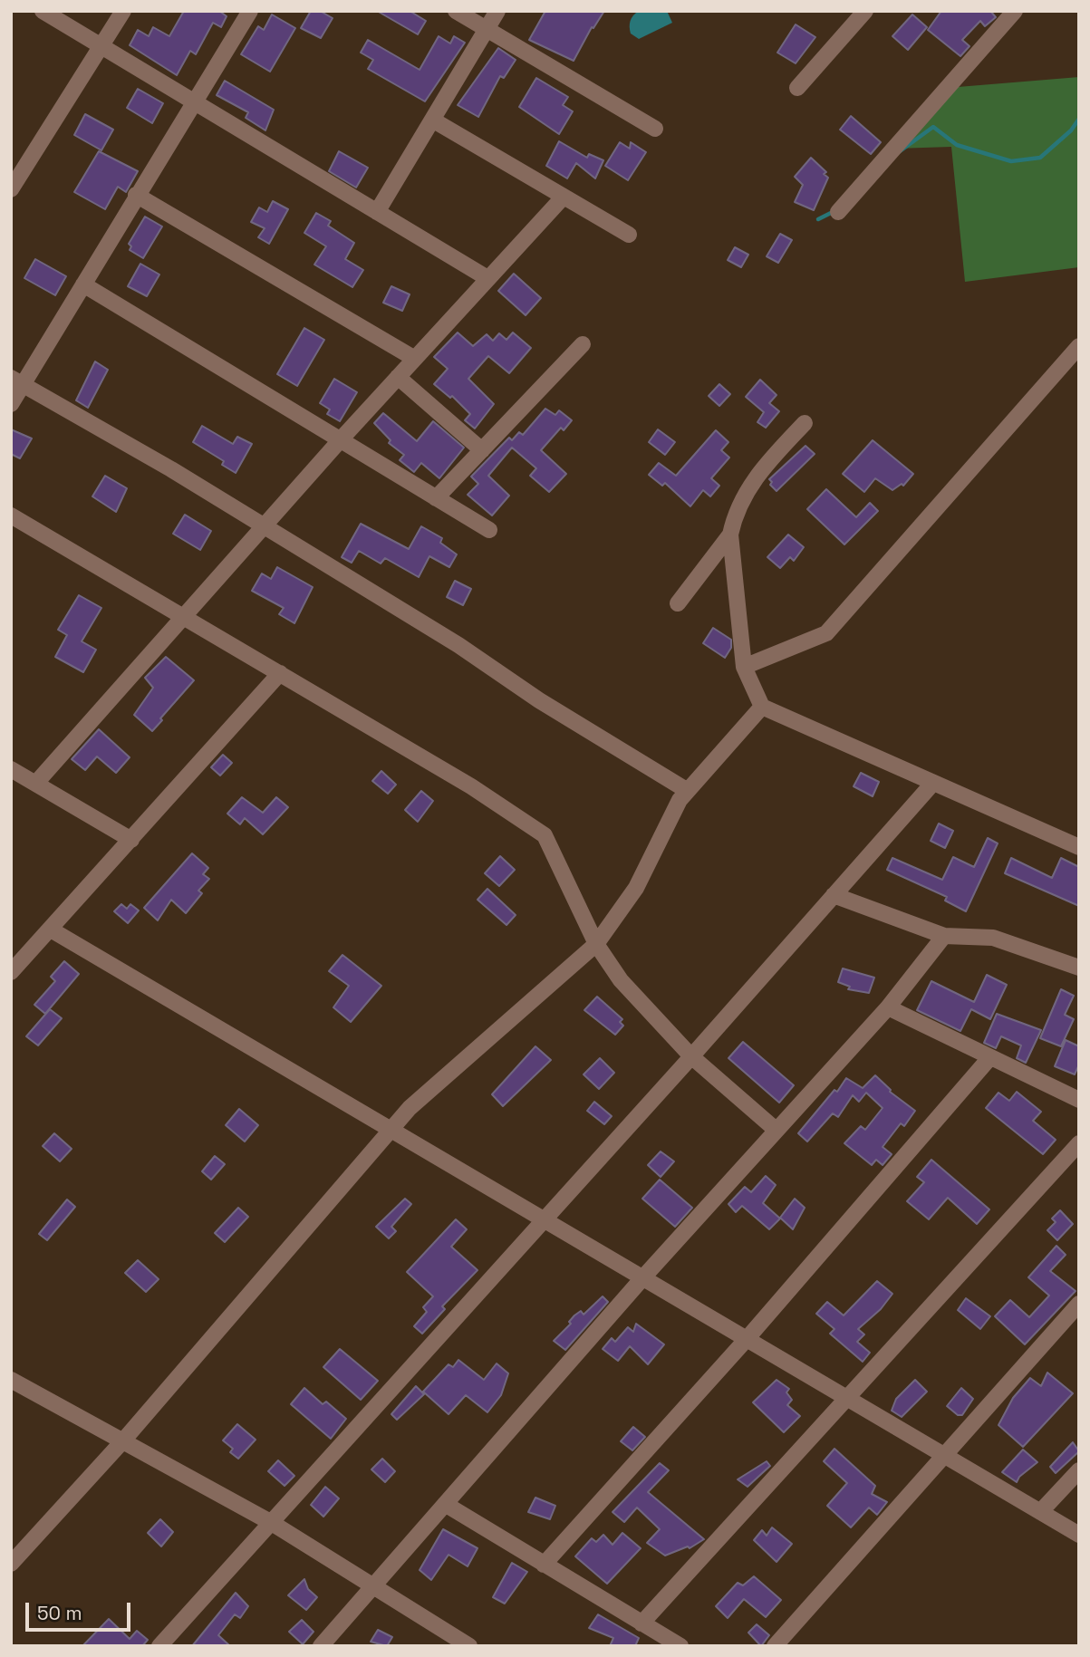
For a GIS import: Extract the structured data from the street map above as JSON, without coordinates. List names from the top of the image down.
{
  "scale_bar": "50 m"
}
